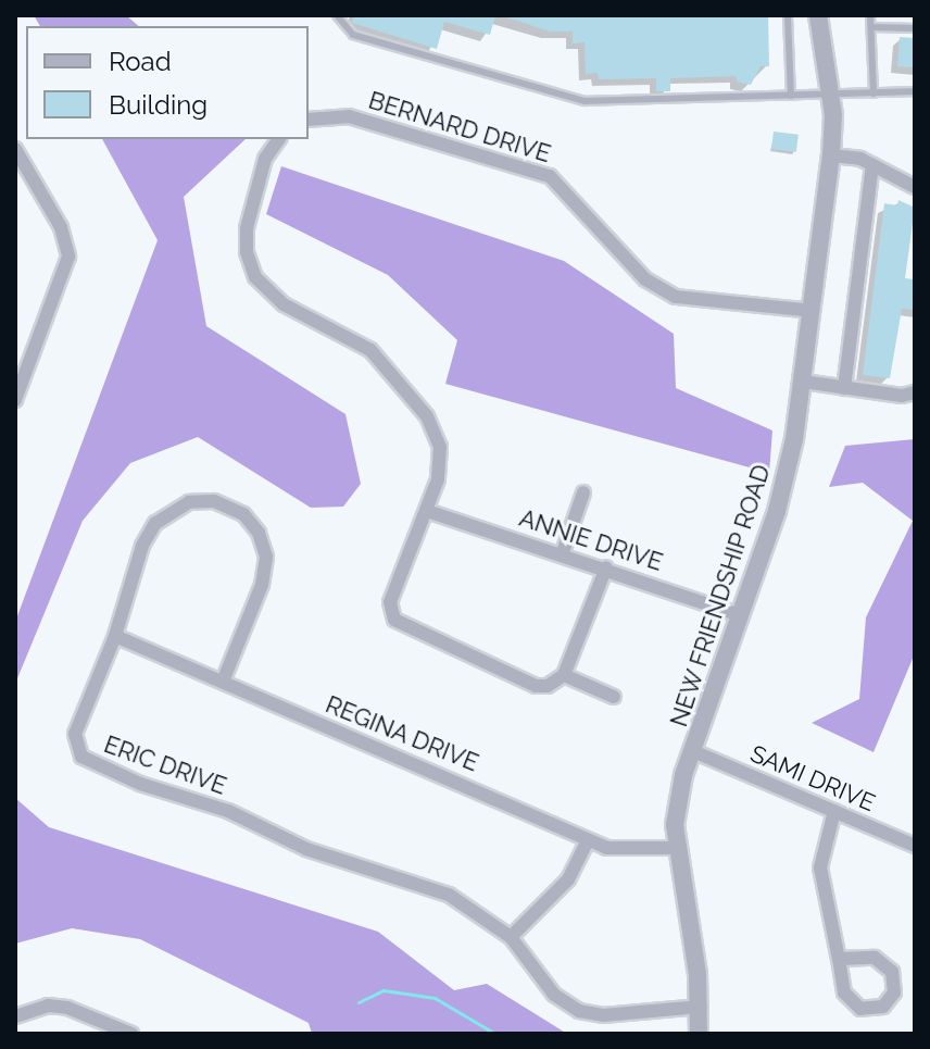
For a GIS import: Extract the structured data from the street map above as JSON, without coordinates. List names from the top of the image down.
{
  "streets": {
    "street": [
      "BERNARD DRIVE",
      "ANNIE DRIVE",
      "NEW FRIENDSHIP ROAD",
      "REGINA DRIVE",
      "ERIC DRIVE",
      "SAMI DRIVE"
    ]
  },
  "crossings": [
    ["BERNARD DRIVE", "NEW FRIENDSHIP ROAD"],
    ["ANNIE DRIVE", "NEW FRIENDSHIP ROAD"],
    ["NEW FRIENDSHIP ROAD", "REGINA DRIVE"],
    ["NEW FRIENDSHIP ROAD", "ERIC DRIVE"],
    ["NEW FRIENDSHIP ROAD", "SAMI DRIVE"],
    ["REGINA DRIVE", "ERIC DRIVE"]
  ],
  "legend": ["Road", "Building"]
}
